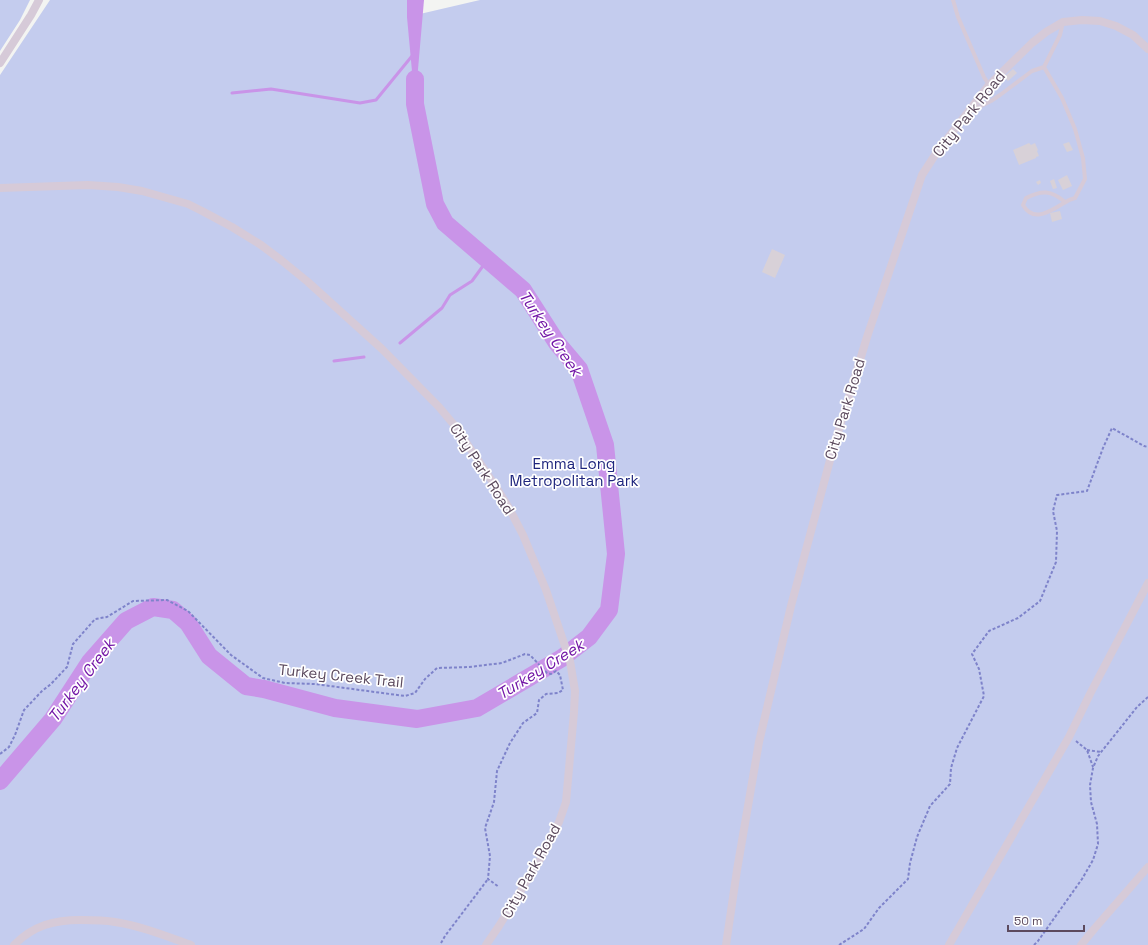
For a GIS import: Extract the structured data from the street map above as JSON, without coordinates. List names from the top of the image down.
{
  "streets": {
    "street": ["City Park Road"],
    "path": ["Turkey Creek Trail"]
  },
  "water": ["Turkey Creek"],
  "parks": ["Emma Long Metropolitan Park"],
  "scale_bar": "50 m"
}
